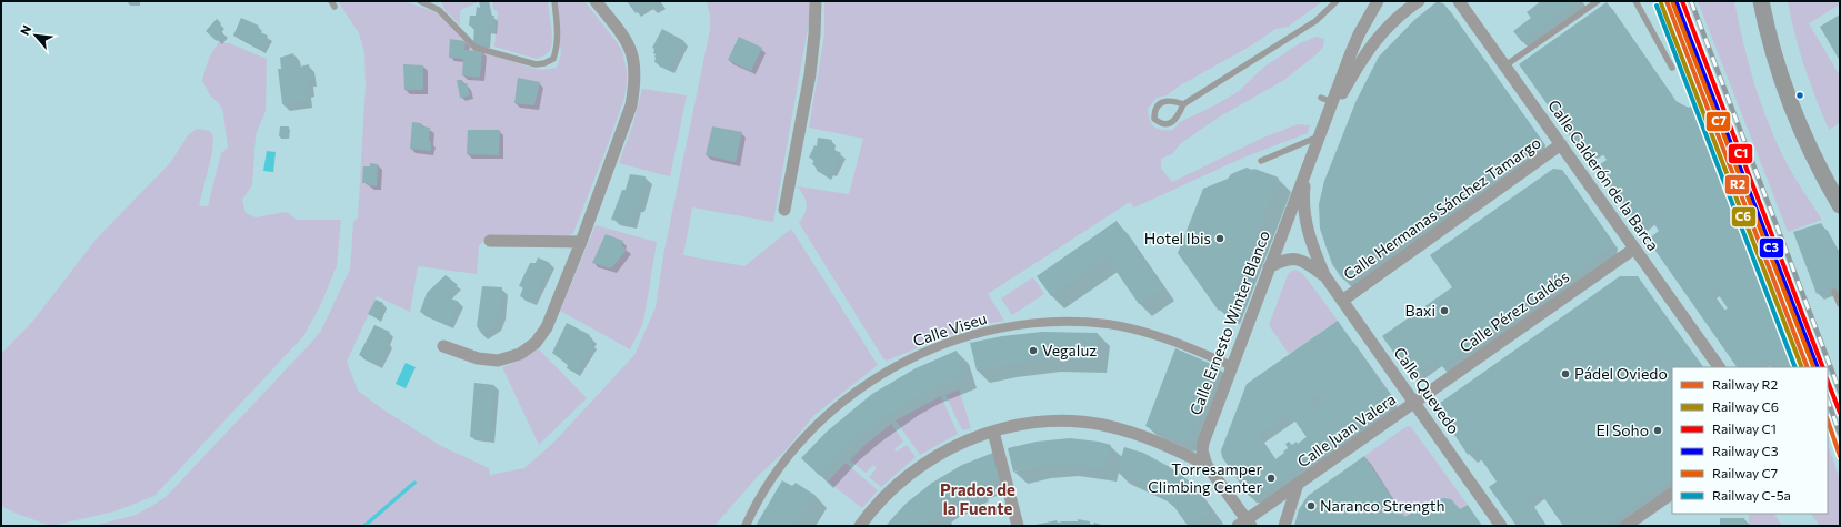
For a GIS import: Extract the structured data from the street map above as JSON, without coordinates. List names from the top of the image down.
{
  "streets": {
    "street": [
      "Calle Calderón de la Barca",
      "Calle Hermanas Sánchez Tamargo",
      "Calle Pérez Galdós",
      "Calle Ernesto Winter Blanco",
      "Calle Viseu",
      "Calle Quevedo",
      "Calle Juan Valera"
    ]
  },
  "crossings": [
    ["Calle Calderón de la Barca", "Calle Hermanas Sánchez Tamargo"],
    ["Calle Calderón de la Barca", "Calle Pérez Galdós"],
    ["Calle Hermanas Sánchez Tamargo", "Calle Quevedo"],
    ["Calle Pérez Galdós", "Calle Quevedo"],
    ["Calle Pérez Galdós", "Calle Juan Valera"],
    ["Calle Ernesto Winter Blanco", "Calle Viseu"],
    ["Calle Ernesto Winter Blanco", "Calle Quevedo"],
    ["Calle Ernesto Winter Blanco", "Calle Juan Valera"],
    ["Calle Quevedo", "Calle Juan Valera"]
  ],
  "districts": ["Prados de la Fuente"],
  "places": [
    "Hotel Ibis",
    "Baxi",
    "Vegaluz",
    "Pádel Oviedo",
    "El Soho",
    "Torresamper Climbing Center",
    "Naranco Strength"
  ],
  "lines": [
    "rail line R2",
    "rail line C1",
    "rail line C7",
    "rail line C6",
    "rail line C3",
    "rail line C-5a"
  ],
  "legend": [
    "Railway R2",
    "Railway C6",
    "Railway C1",
    "Railway C3",
    "Railway C7",
    "Railway C-5a"
  ],
  "north": "top left"
}
